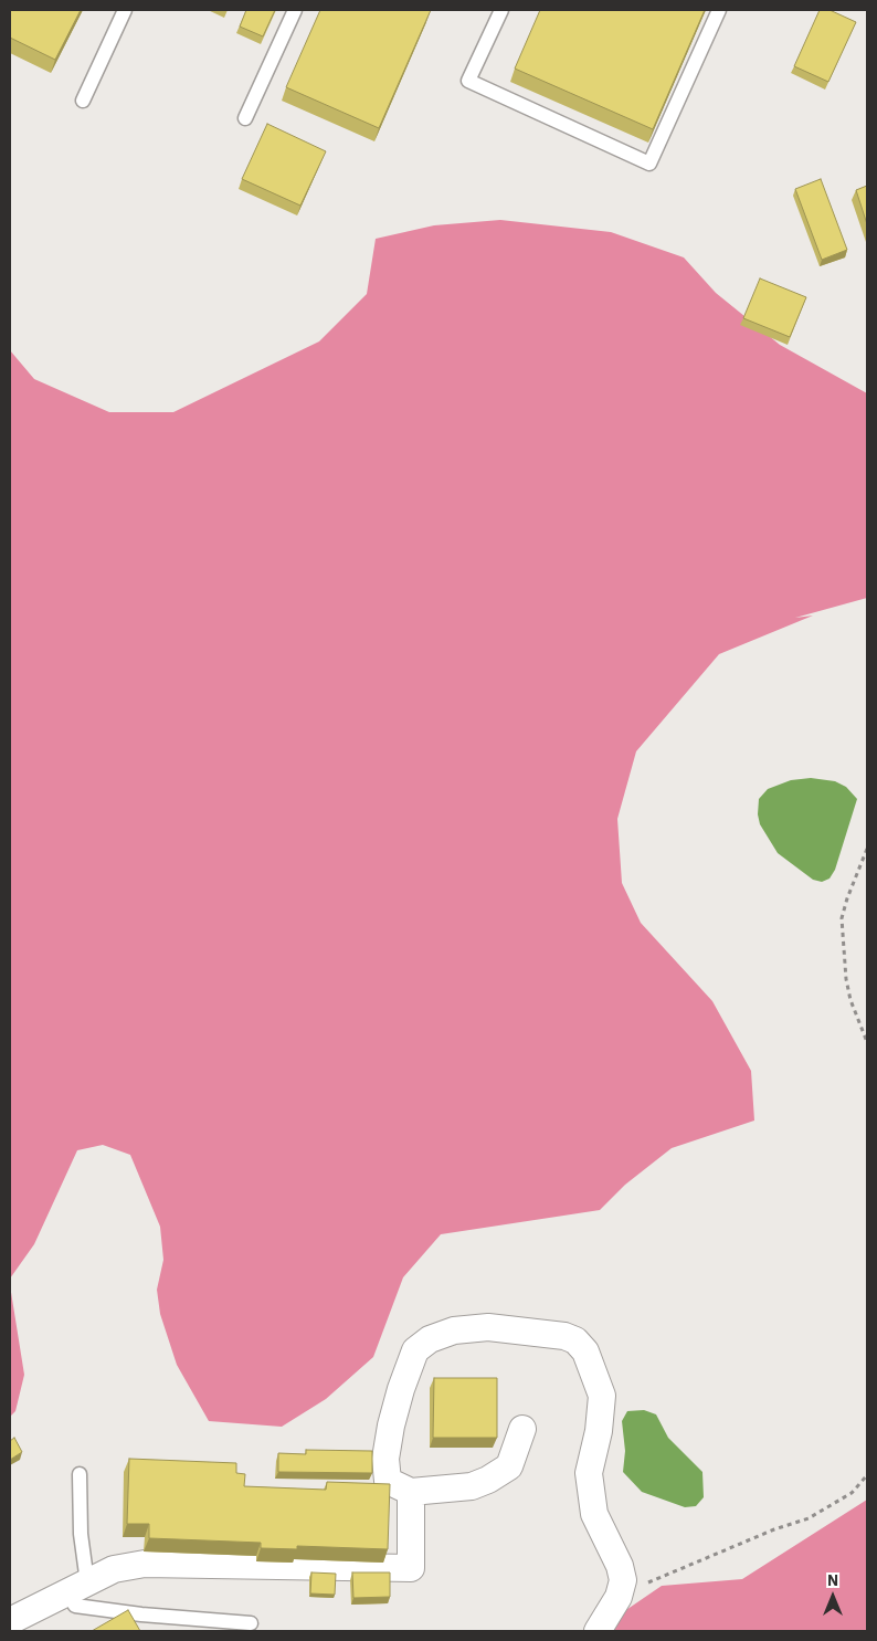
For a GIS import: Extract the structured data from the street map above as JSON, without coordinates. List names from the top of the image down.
{
  "north": "top"
}
